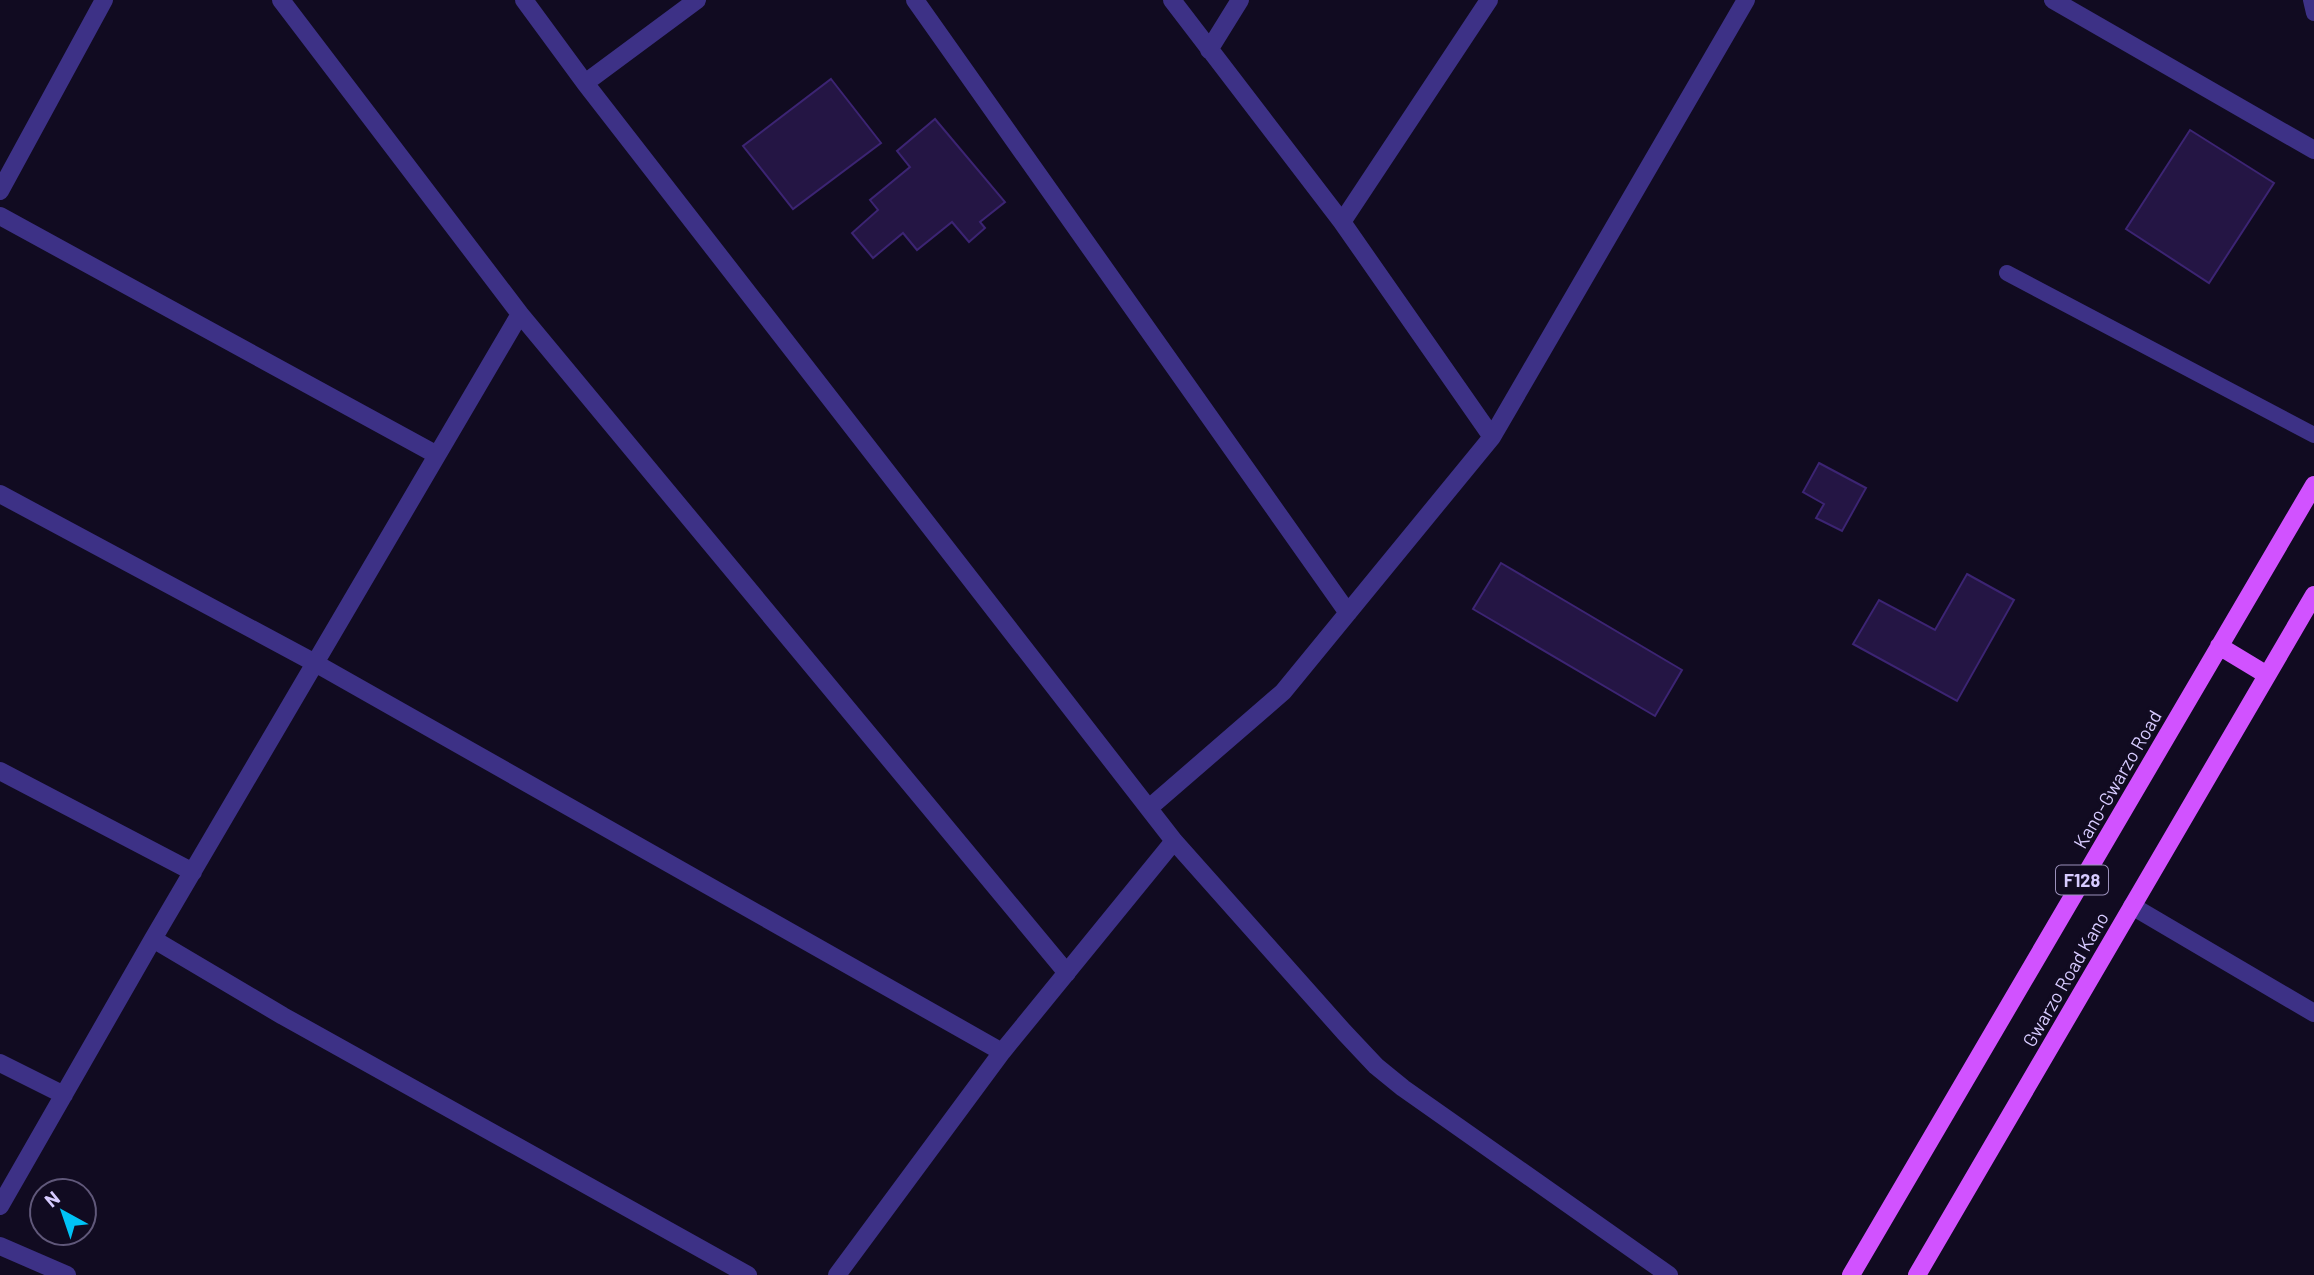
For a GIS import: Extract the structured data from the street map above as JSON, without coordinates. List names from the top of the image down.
{
  "streets": {
    "main road": ["Kano-Gwarzo Road", "F128", "Gwarzo Road Kano"]
  },
  "north": "top left"
}
